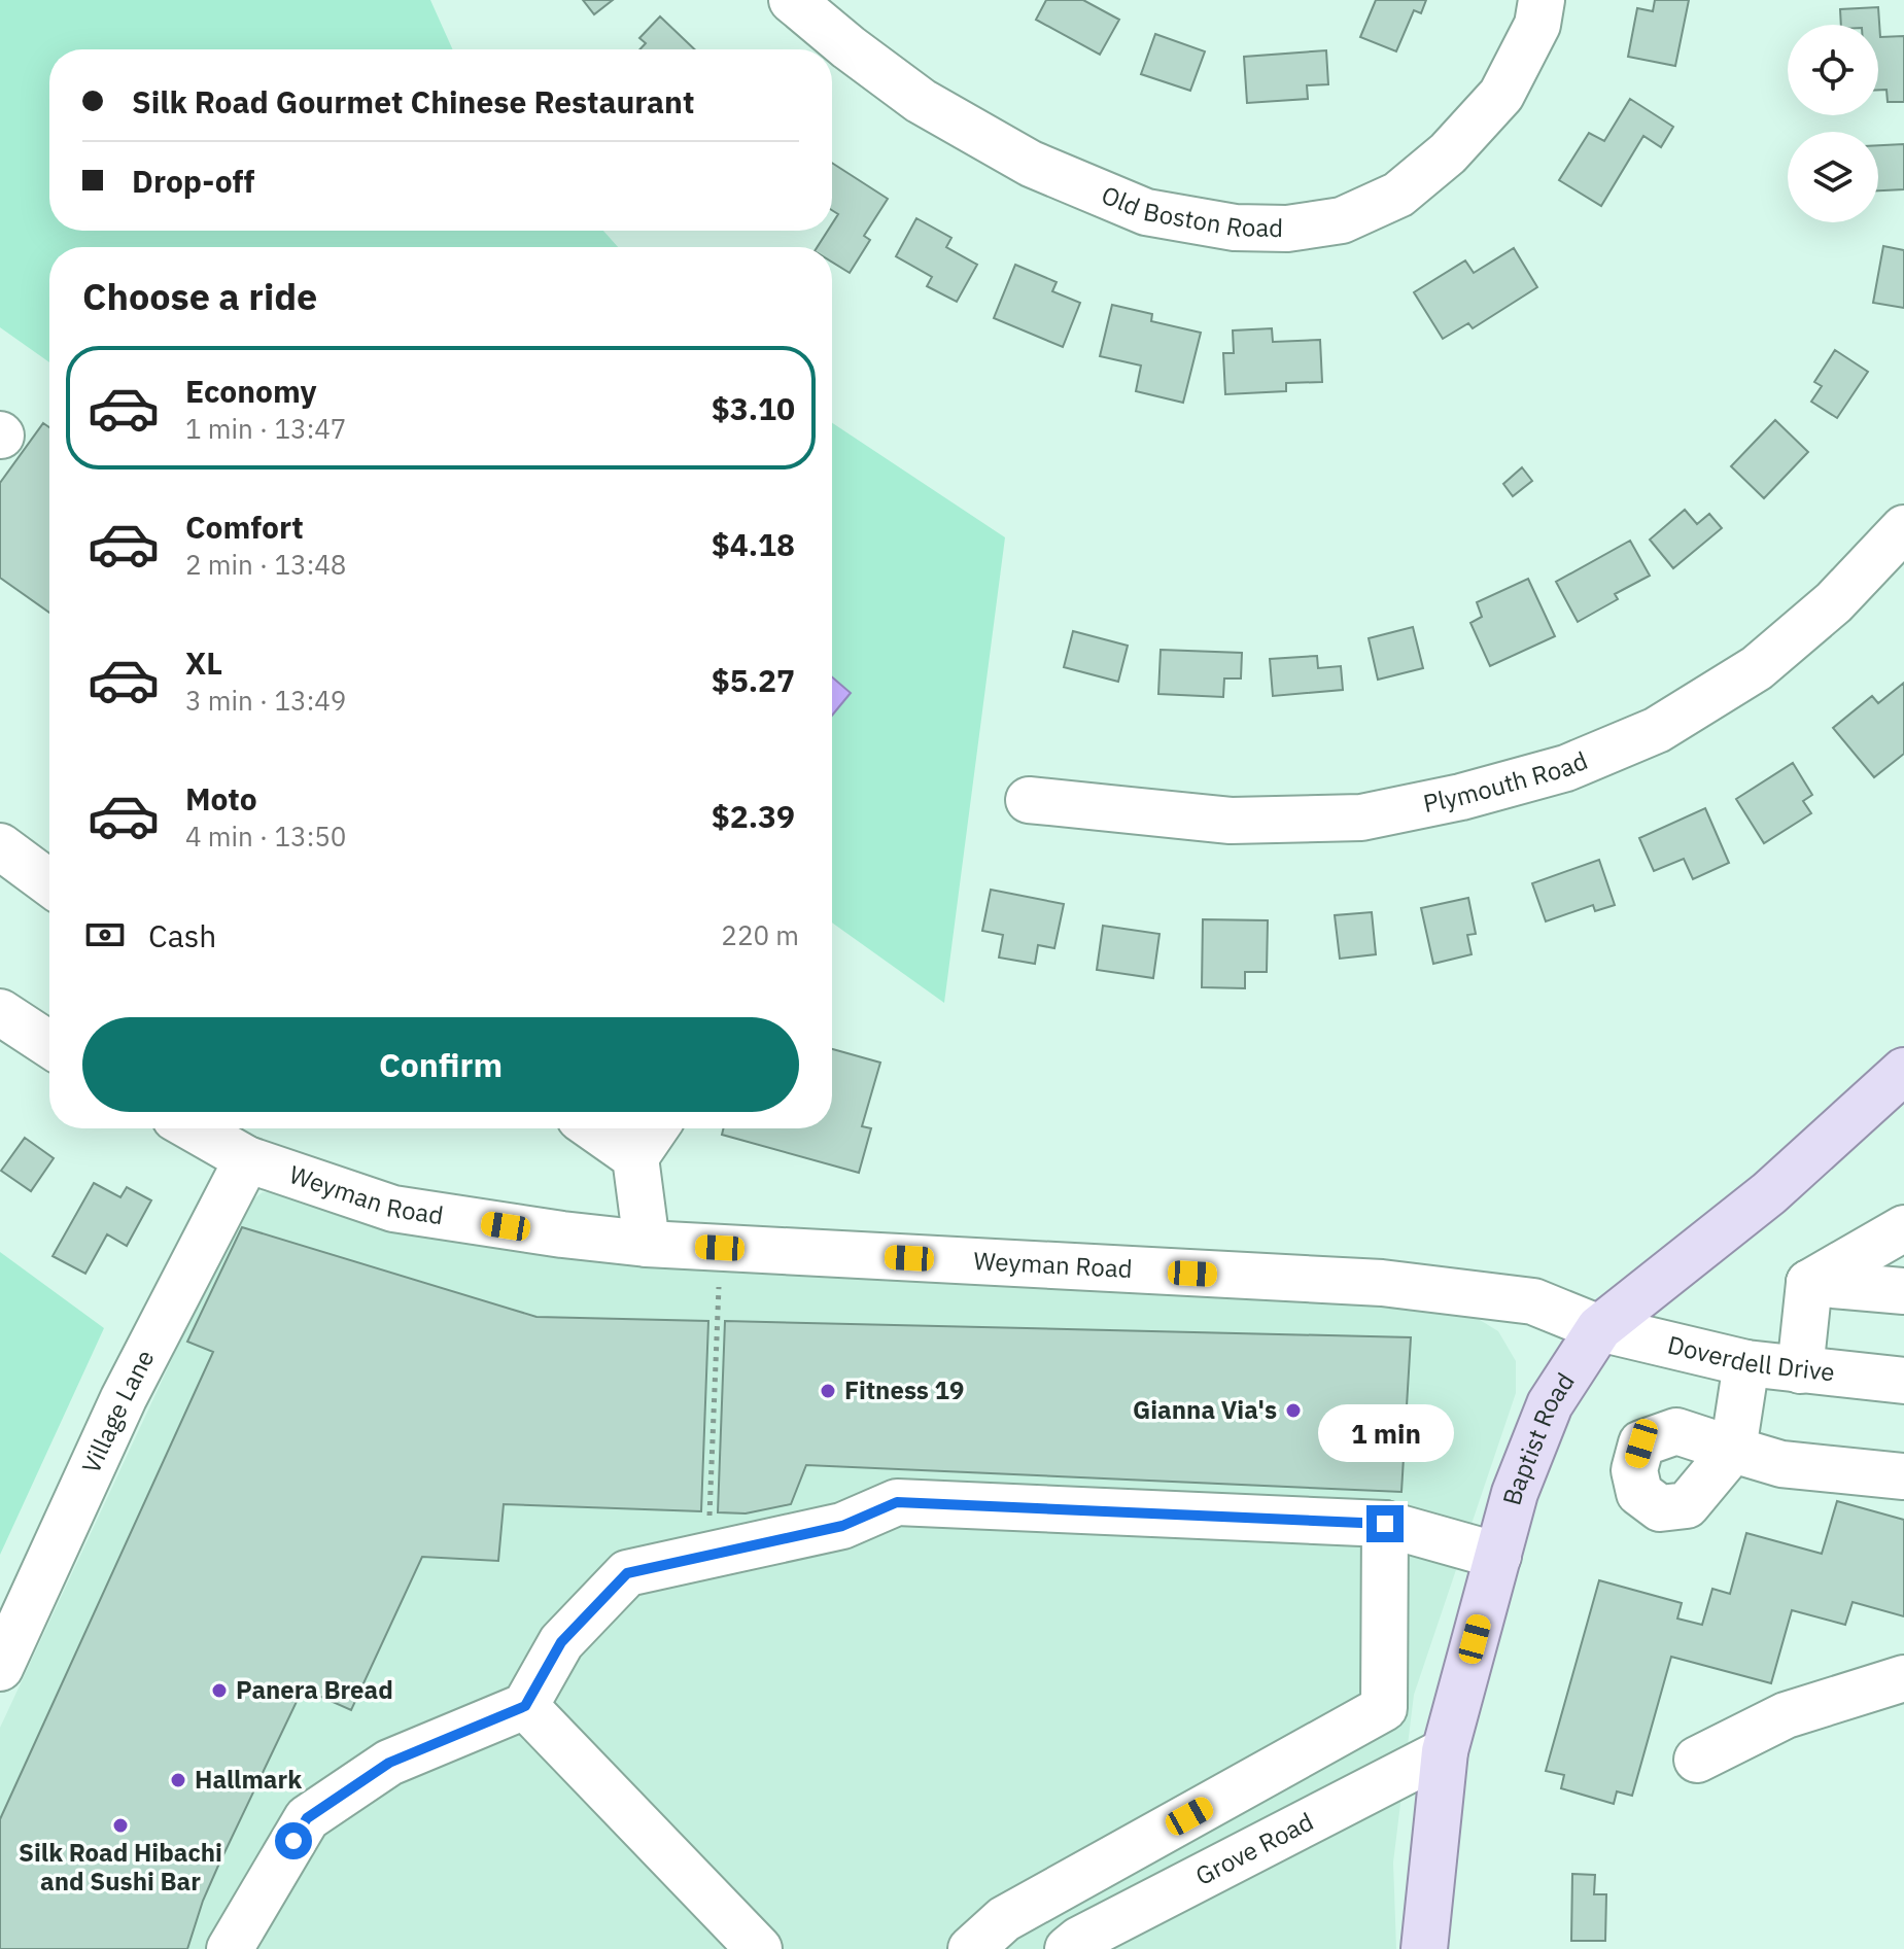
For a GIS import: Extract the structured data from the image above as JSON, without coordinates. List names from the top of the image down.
{
  "streets": {
    "main road": ["Baptist Road"],
    "street": [
      "Old Boston Road",
      "Plymouth Road",
      "Weyman Road",
      "Doverdell Drive",
      "Village Lane",
      "Grove Road"
    ]
  },
  "crossings": [
    ["Weyman Road", "Doverdell Drive"],
    ["Weyman Road", "Village Lane"],
    ["Weyman Road", "Baptist Road"],
    ["Doverdell Drive", "Baptist Road"],
    ["Baptist Road", "Grove Road"]
  ],
  "places": [
    "Fitness 19",
    "Gianna Via's",
    "Panera Bread",
    "Hallmark",
    "Silk Road Hibachi and Sushi Bar"
  ],
  "page": {
    "banner": ["Silk Road Gourmet Chinese Restaurant", "Drop-off"],
    "heading": "Choose a ride",
    "list": [
      {
        "name": "Economy",
        "note": "1 min · 13:47",
        "value": "$3.10"
      },
      {
        "name": "Comfort",
        "note": "2 min · 13:48",
        "value": "$4.18"
      },
      {
        "name": "XL",
        "note": "3 min · 13:49",
        "value": "$5.27"
      },
      {
        "name": "Moto",
        "note": "4 min · 13:50",
        "value": "$2.39"
      }
    ],
    "pay": ["Cash", "220 m"],
    "buttons": "Confirm",
    "bubble": "1 min"
  }
}
